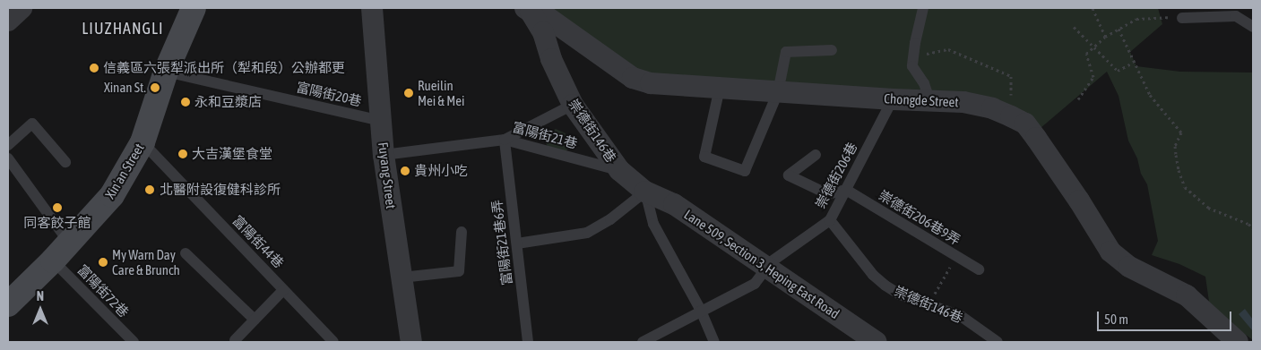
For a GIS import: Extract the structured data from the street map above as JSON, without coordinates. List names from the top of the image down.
{
  "streets": {
    "street": [
      "Chongde Street",
      "崇德街146巷",
      "Xin'an Street",
      "Fuyang Street",
      "Lane 509, Section 3, Heping East Road"
    ],
    "lane": [
      "富陽街20巷",
      "富陽街21巷",
      "崇德街206巷",
      "崇德街206巷9弄",
      "富陽街44巷",
      "富陽街21巷6弄",
      "富陽街72巷"
    ]
  },
  "crossings": [
    ["富陽街20巷", "Xin'an Street"],
    ["富陽街20巷", "Fuyang Street"],
    ["Chongde Street", "崇德街146巷"],
    ["Chongde Street", "崇德街206巷"],
    ["崇德街146巷", "富陽街21巷"],
    ["崇德街146巷", "崇德街206巷"],
    ["崇德街146巷", "Lane 509, Section 3, Heping East Road"],
    ["富陽街21巷", "Fuyang Street"],
    ["富陽街21巷", "富陽街21巷6弄"],
    ["Xin'an Street", "富陽街44巷"],
    ["Xin'an Street", "富陽街72巷"],
    ["崇德街206巷", "崇德街206巷9弄"],
    ["崇德街206巷", "Lane 509, Section 3, Heping East Road"]
  ],
  "districts": ["LIUZHANGLI"],
  "places": [
    "信義區六張犁派出所（犁和段）公辦都更",
    "Xinan St.",
    "Rueilin Mei & Mei",
    "永和豆漿店",
    "大吉漢堡食堂",
    "貴州小吃",
    "北醫附設復健科診所",
    "同客餃子館",
    "My Warn Day Care & Brunch"
  ],
  "scale_bar": "50 m",
  "north": "top"
}
